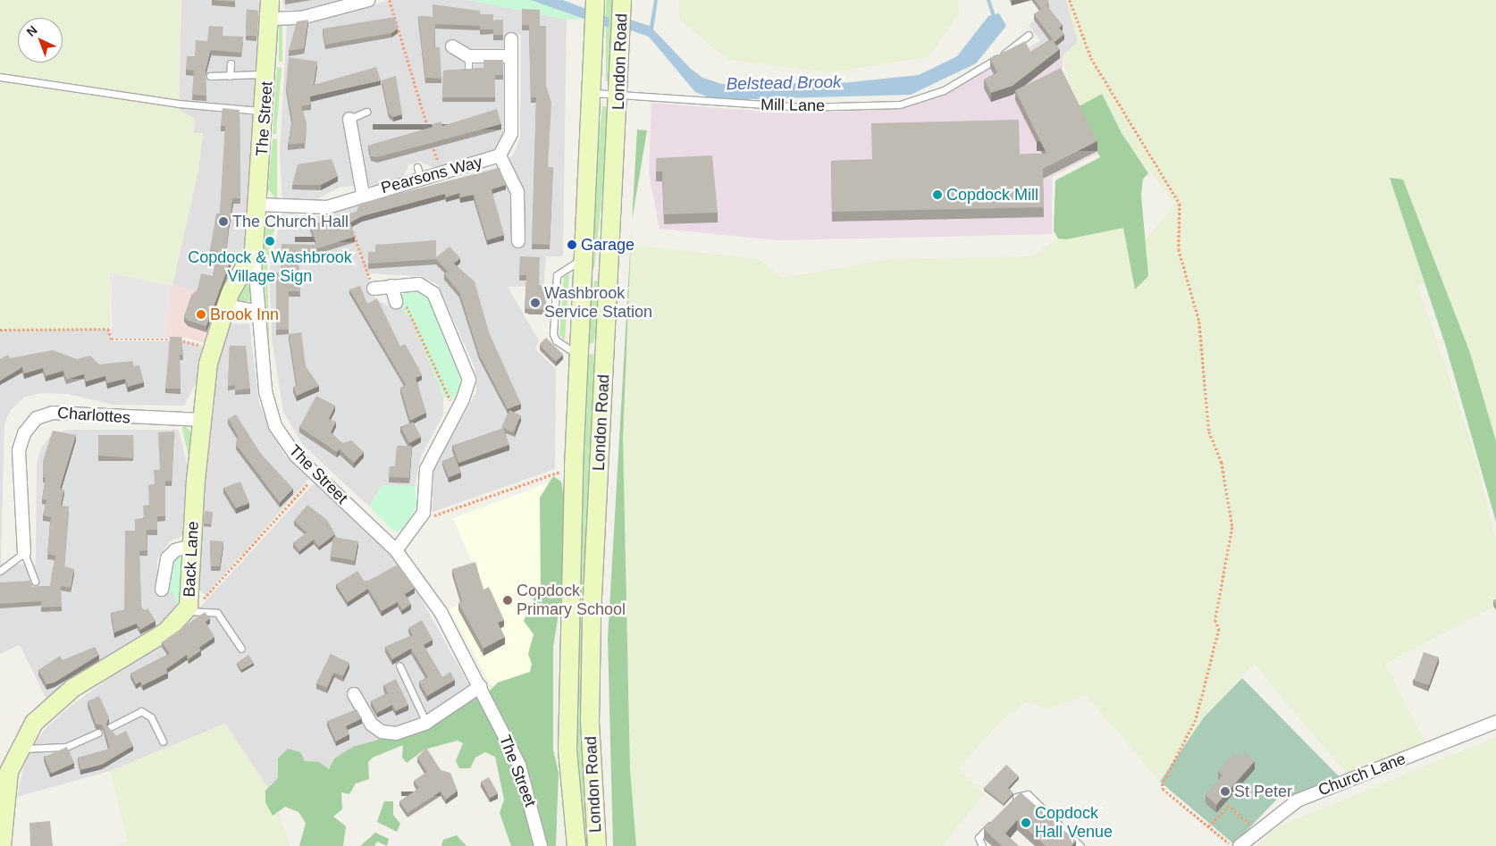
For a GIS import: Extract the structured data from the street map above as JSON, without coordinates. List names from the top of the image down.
{
  "streets": {
    "street": [
      "London Road",
      "The Street",
      "Pearsons Way",
      "Charlottes",
      "Back Lane",
      "Church Lane"
    ],
    "lane": ["Mill Lane"]
  },
  "crossings": [
    ["London Road", "Mill Lane"],
    ["The Street", "Pearsons Way"],
    ["The Street", "Back Lane"],
    ["Charlottes", "Back Lane"]
  ],
  "water": ["Belstead Brook"],
  "places": [
    "Copdock Mill",
    "The Church Hall",
    "Copdock & Washbrook Village Sign",
    "Garage",
    "Washbrook Service Station",
    "Brook Inn",
    "Copdock Primary School",
    "St Peter",
    "Copdock Hall Venue"
  ],
  "north": "top left"
}
